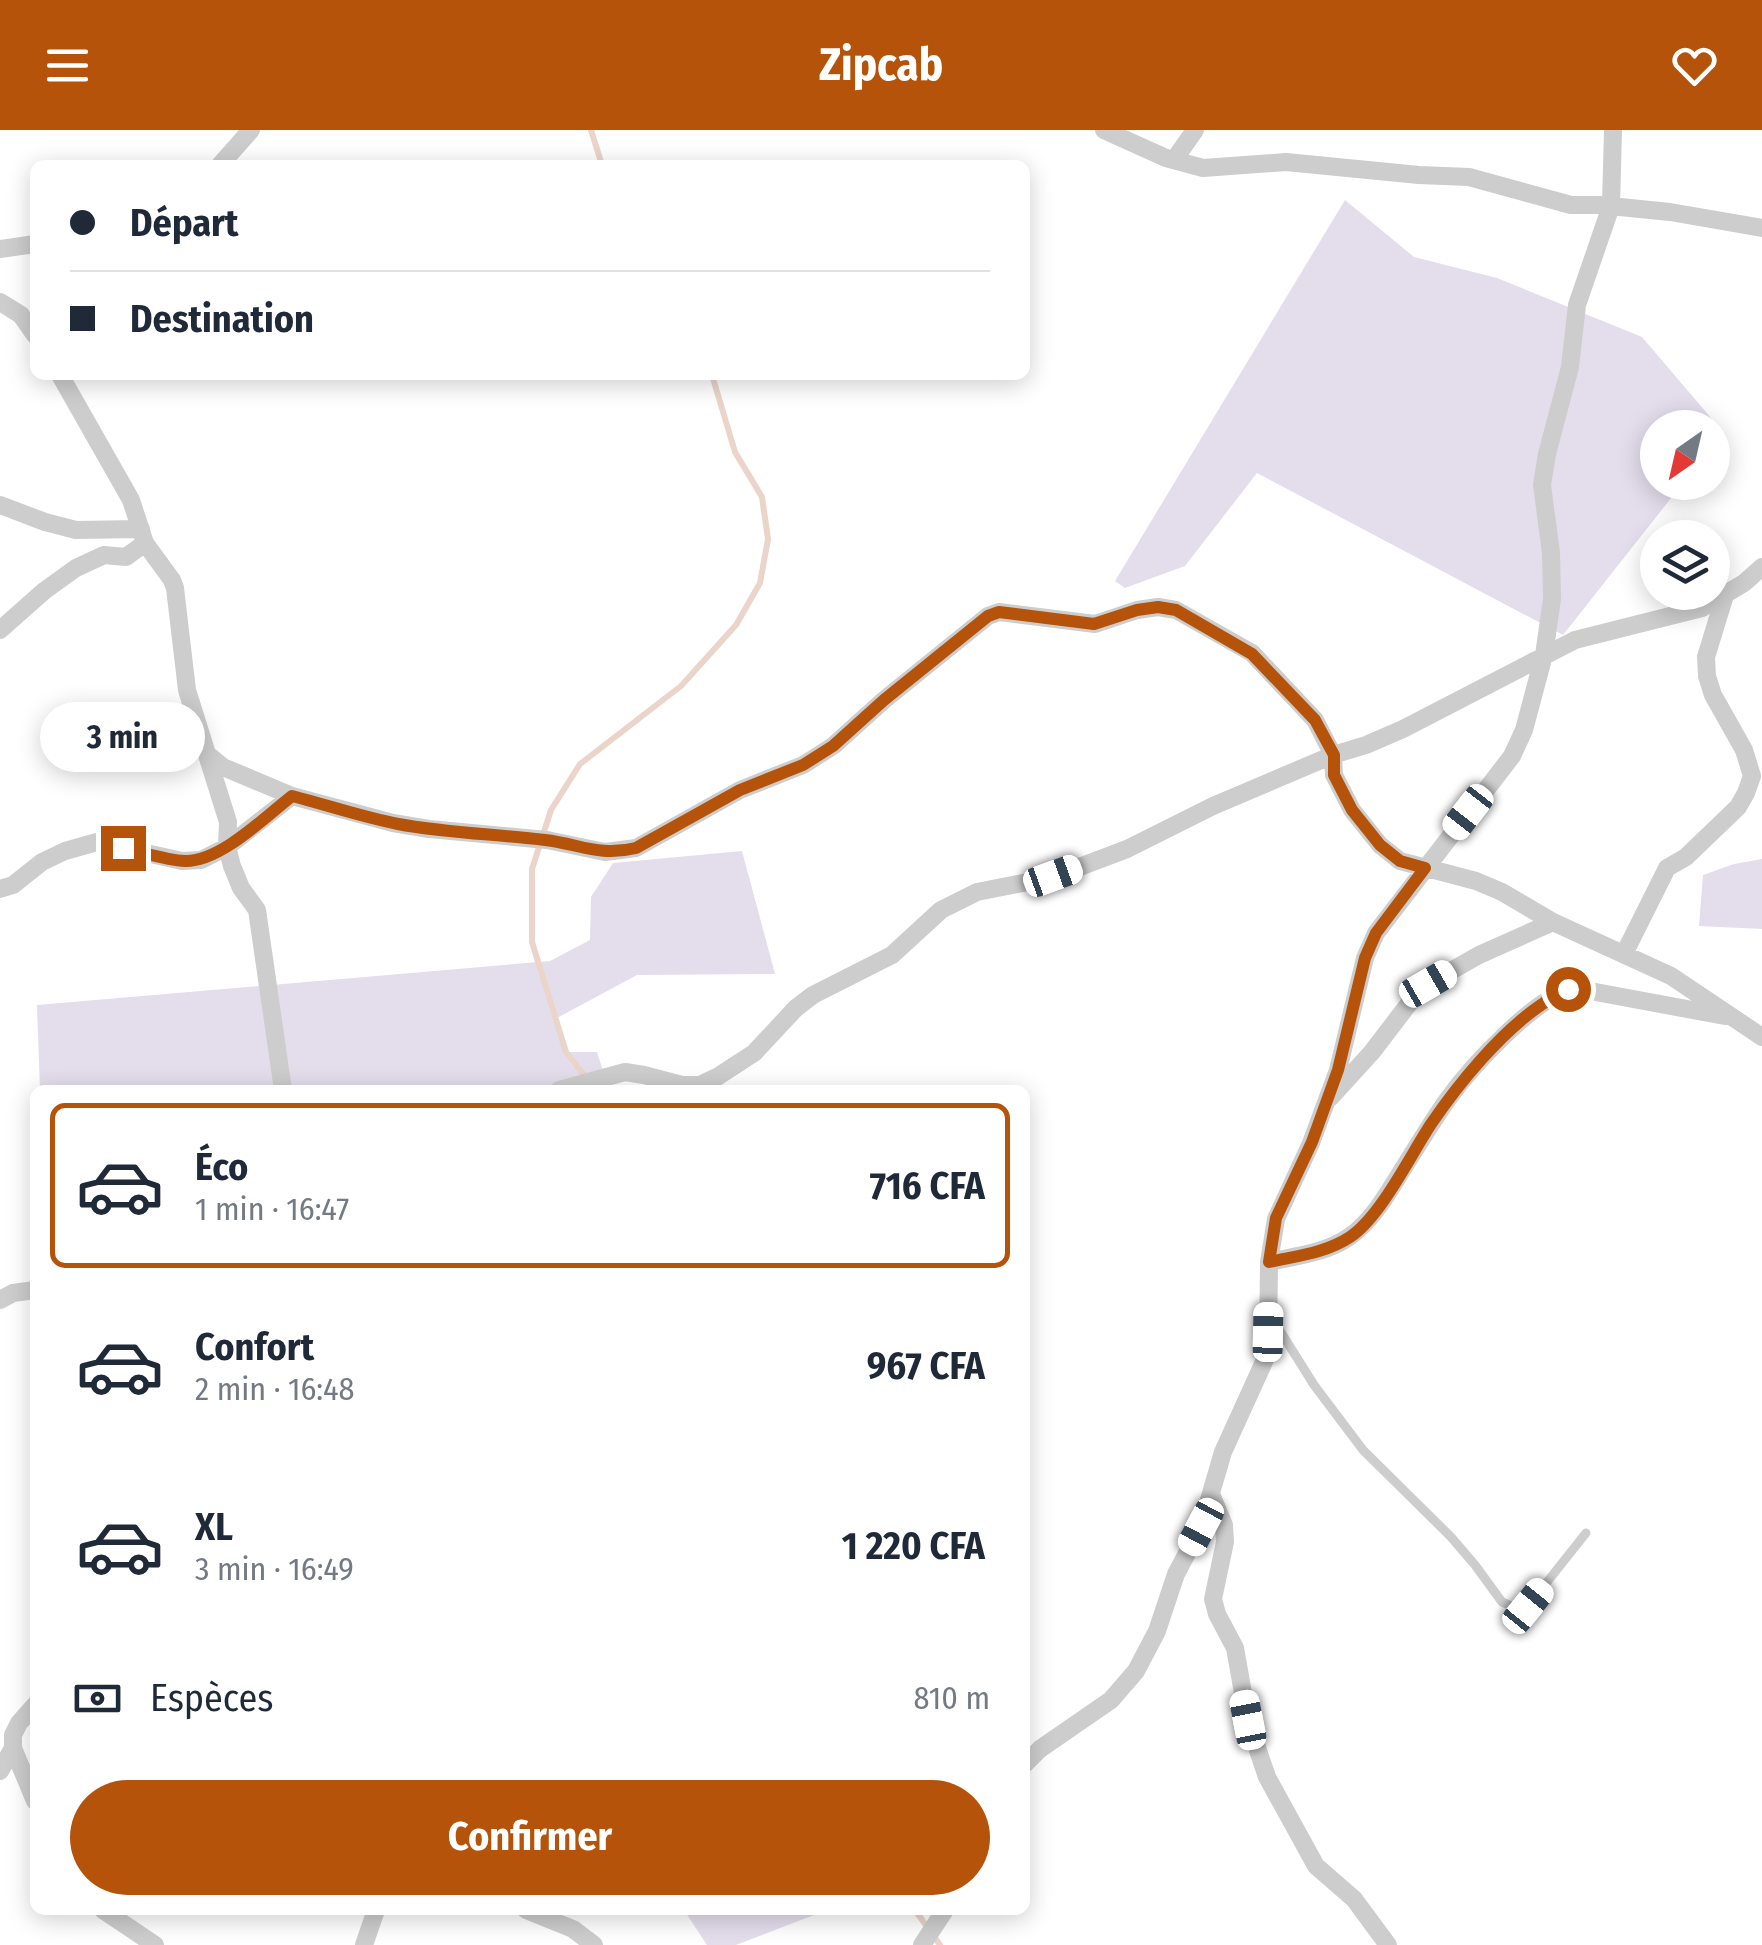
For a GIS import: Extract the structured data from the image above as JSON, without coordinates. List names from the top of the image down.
{
  "north": "bottom left",
  "page": {
    "header": "Zipcab",
    "banner": ["Départ", "Destination"],
    "bubble": "3 min",
    "list": [
      {
        "name": "Éco",
        "note": "1 min · 16:47",
        "value": "716 CFA"
      },
      {
        "name": "Confort",
        "note": "2 min · 16:48",
        "value": "967 CFA"
      },
      {
        "name": "XL",
        "note": "3 min · 16:49",
        "value": "1 220 CFA"
      }
    ],
    "pay": ["Espèces", "810 m"],
    "buttons": "Confirmer"
  }
}
